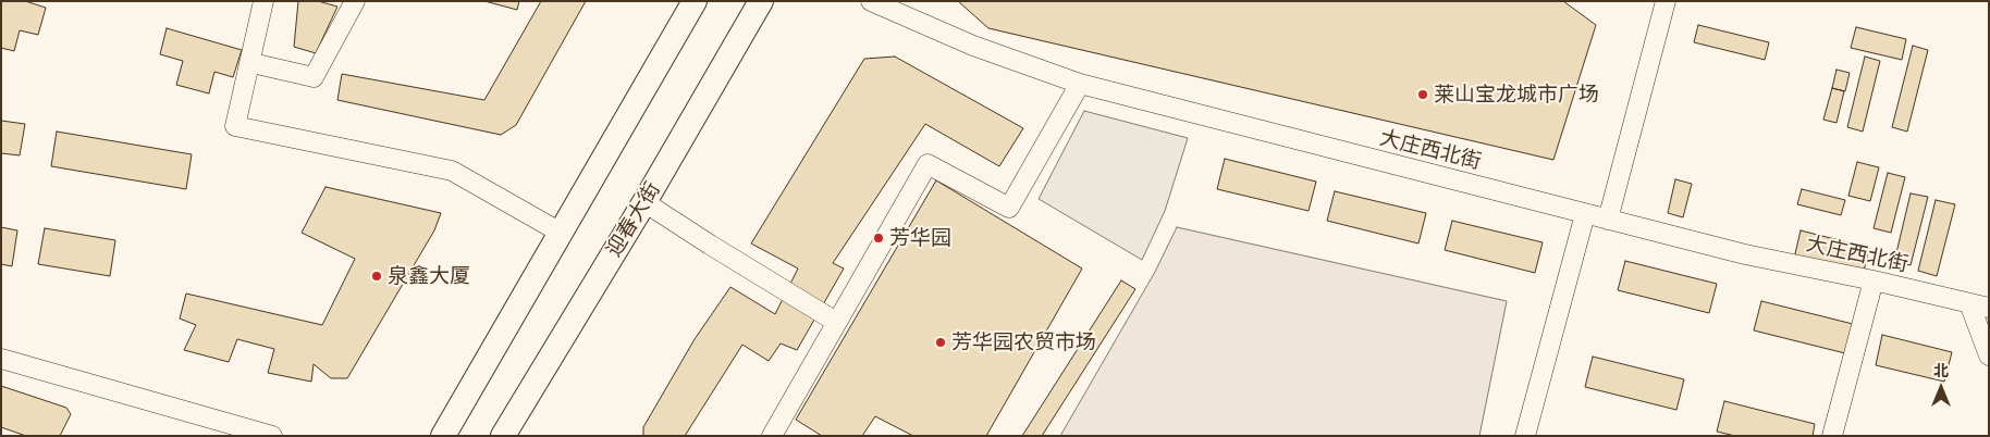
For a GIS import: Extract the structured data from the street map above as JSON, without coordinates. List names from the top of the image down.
{
  "streets": {
    "main road": ["迎春大街"],
    "street": ["大庄西北街"]
  },
  "places": [
    "莱山宝龙城市广场",
    "芳华园",
    "泉鑫大厦",
    "芳华园农贸市场"
  ],
  "north": "top"
}
